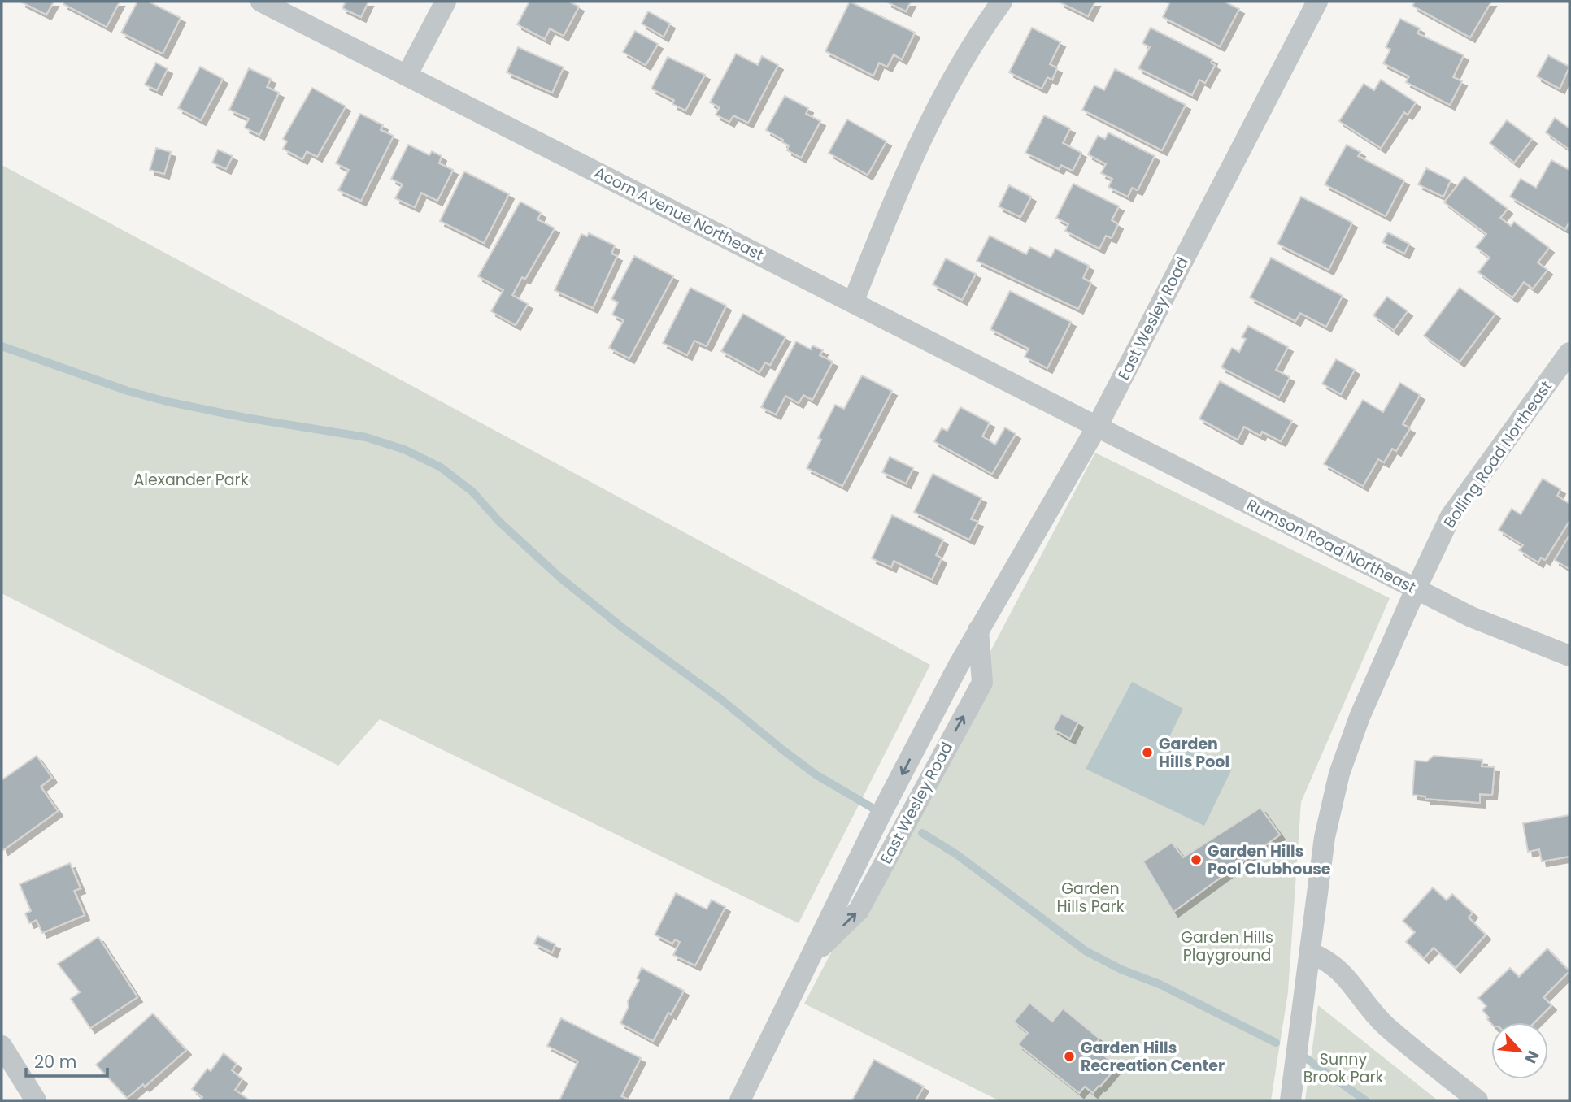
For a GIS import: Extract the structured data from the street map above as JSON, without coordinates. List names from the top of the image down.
{
  "streets": {
    "street": [
      "Acorn Avenue Northeast",
      "East Wesley Road",
      "Bolling Road Northeast",
      "Rumson Road Northeast"
    ]
  },
  "crossings": [
    ["Acorn Avenue Northeast", "East Wesley Road"],
    ["Acorn Avenue Northeast", "Rumson Road Northeast"],
    ["East Wesley Road", "Rumson Road Northeast"],
    ["Bolling Road Northeast", "Rumson Road Northeast"]
  ],
  "parks": [
    "Alexander Park",
    "Garden Hills Park",
    "Garden Hills Playground",
    "Sunny Brook Park"
  ],
  "places": ["Garden Hills Pool", "Garden Hills Pool Clubhouse", "Garden Hills Recreation Center"],
  "scale_bar": "20 m",
  "north": "bottom right"
}
